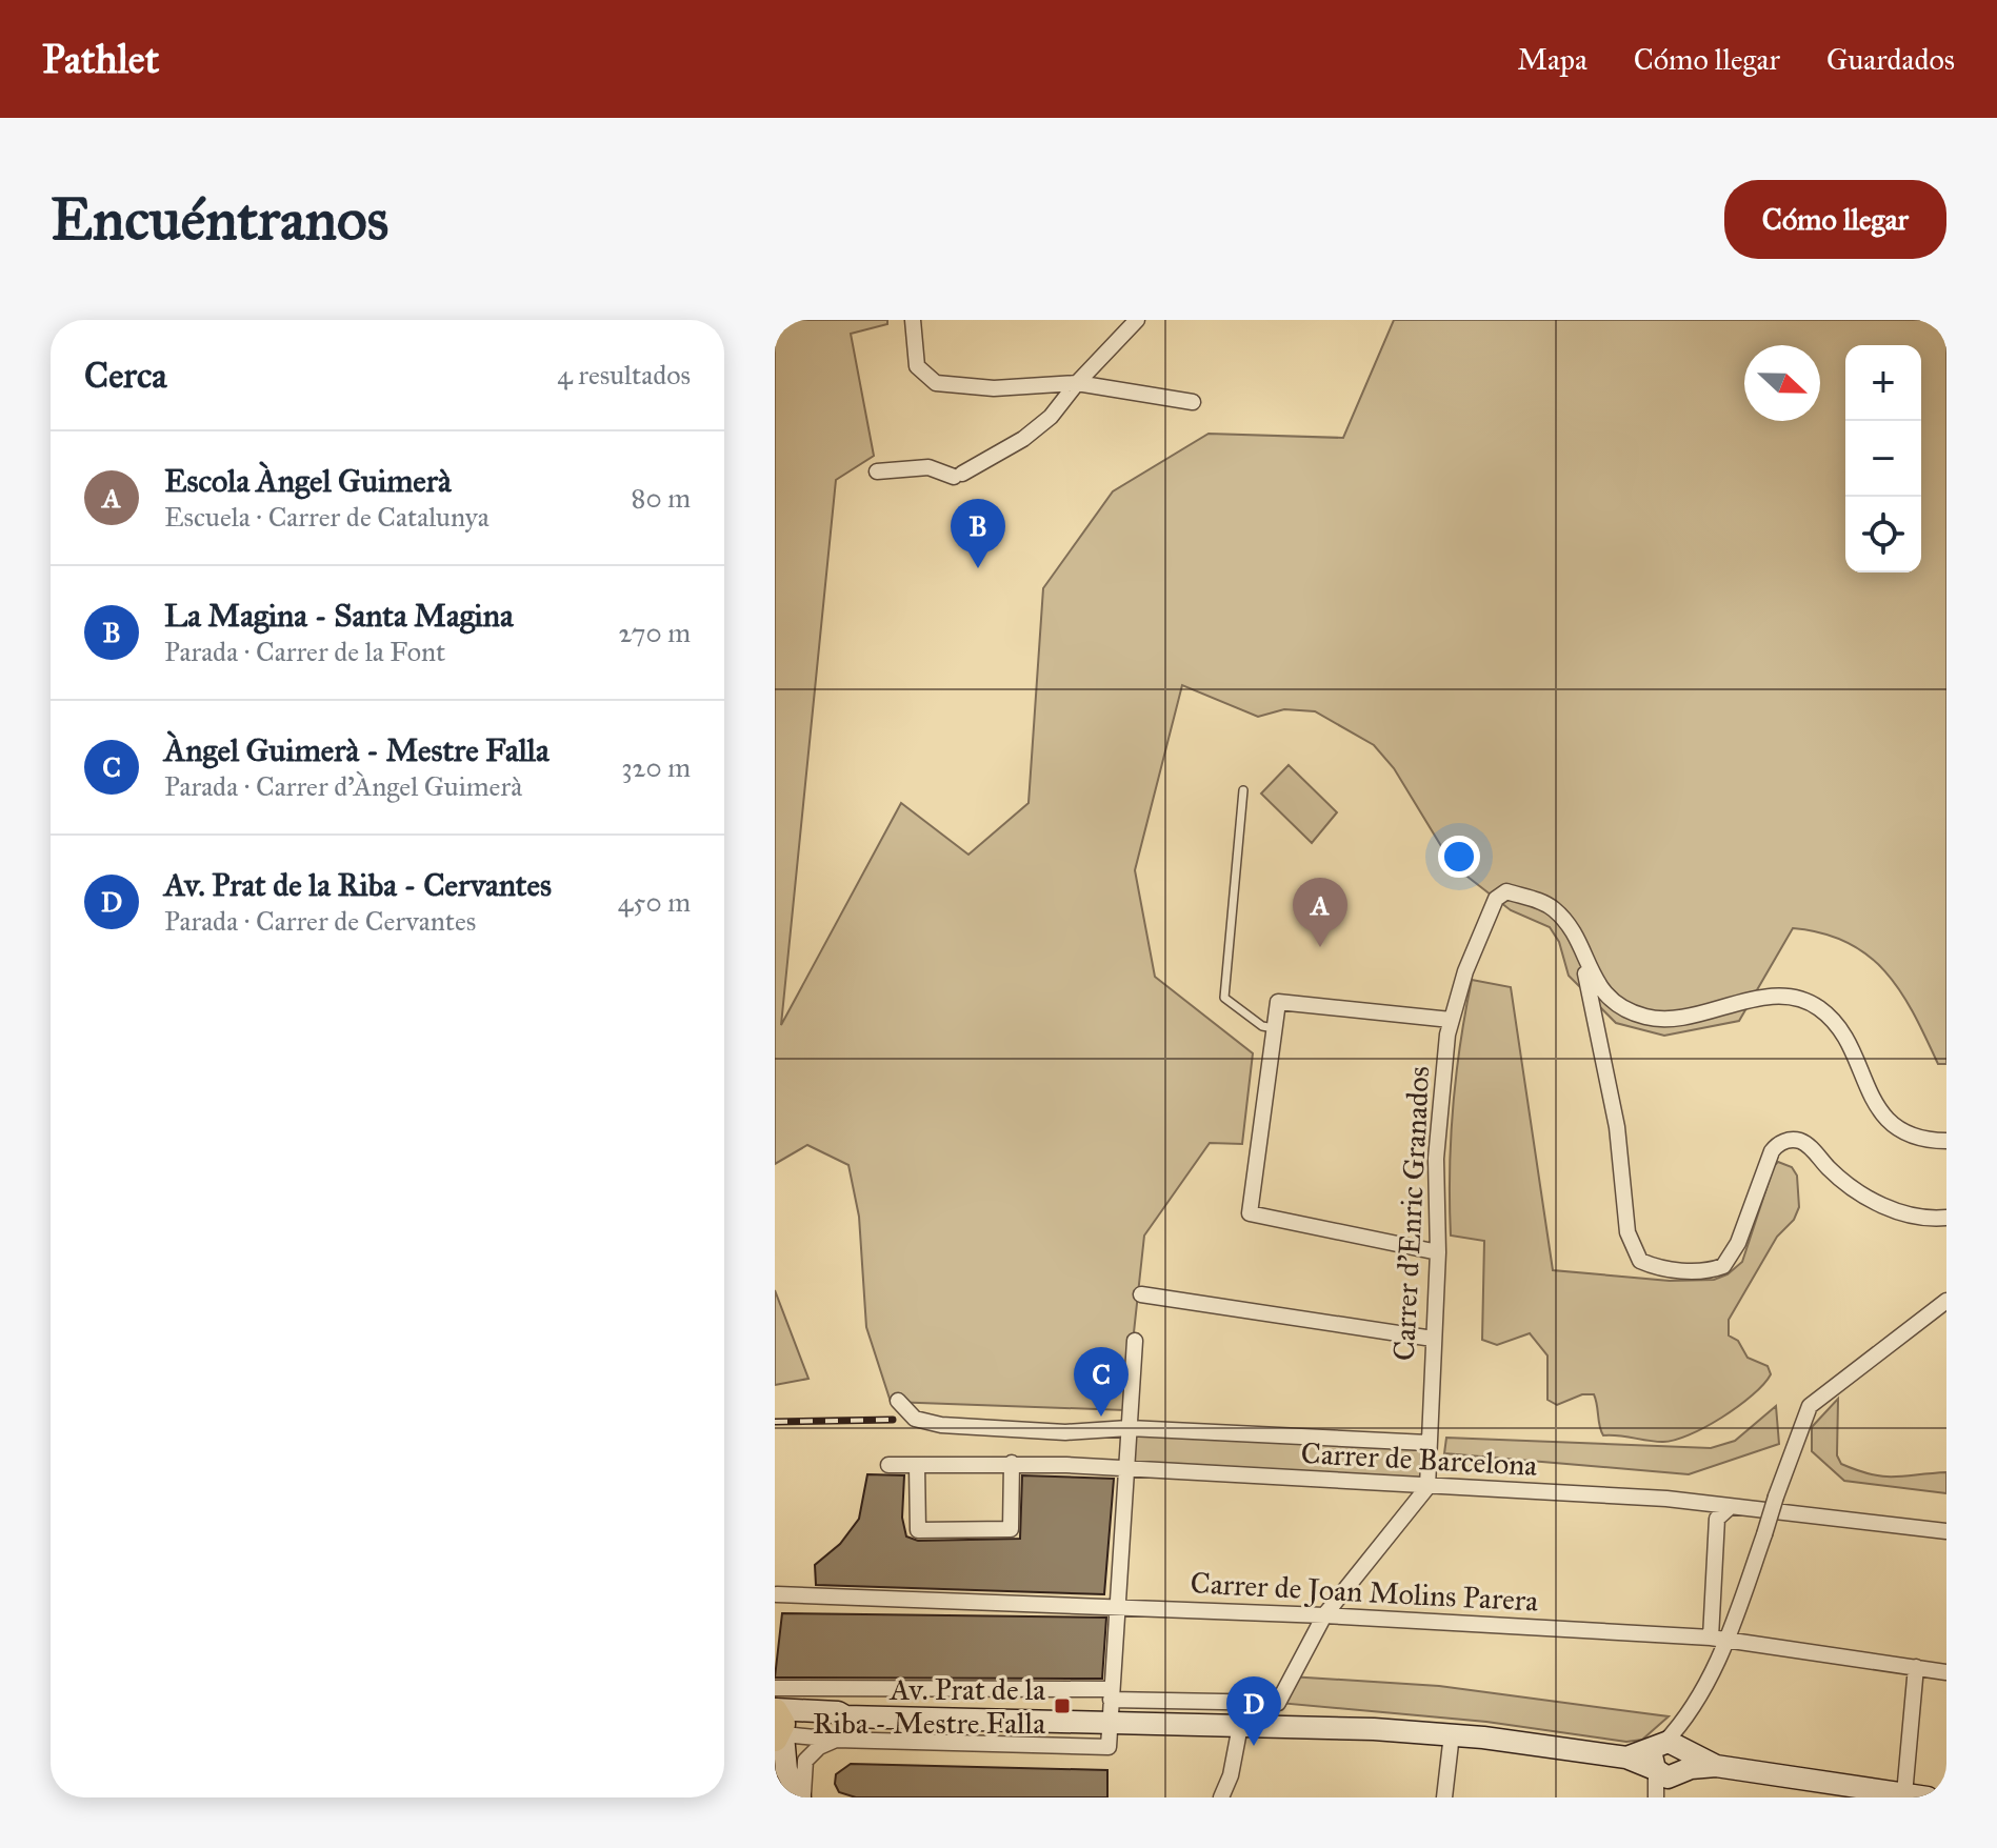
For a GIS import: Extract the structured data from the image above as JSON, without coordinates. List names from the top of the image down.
{
  "streets": {
    "street": ["Carrer d'Enric Granados", "Carrer de Barcelona", "Carrer de Joan Molins Parera"]
  },
  "crossings": [
    ["Carrer d'Enric Granados", "Carrer de Barcelona"]
  ],
  "places": {
    "transit": ["Av. Prat de la Riba - Mestre Falla"]
  },
  "north": "right",
  "page": {
    "header": "Pathlet",
    "nav": ["Mapa", "Cómo llegar", "Guardados"],
    "buttons": "Cómo llegar",
    "title": "Encuéntranos",
    "heading": ["Cerca", "4 resultados"],
    "map_buttons": ["+", "−"],
    "list": [
      {
        "mark": "A",
        "name": "Escola Àngel Guimerà",
        "note": "Escuela · Carrer de Catalunya",
        "value": "80 m"
      },
      {
        "mark": "B",
        "name": "La Magina - Santa Magina",
        "note": "Parada · Carrer de la Font",
        "value": "270 m"
      },
      {
        "mark": "C",
        "name": "Àngel Guimerà - Mestre Falla",
        "note": "Parada · Carrer d'Àngel Guimerà",
        "value": "320 m"
      },
      {
        "mark": "D",
        "name": "Av. Prat de la Riba - Cervantes",
        "note": "Parada · Carrer de Cervantes",
        "value": "450 m"
      }
    ],
    "pins": [
      "B",
      "A",
      "C",
      "D"
    ]
  }
}
